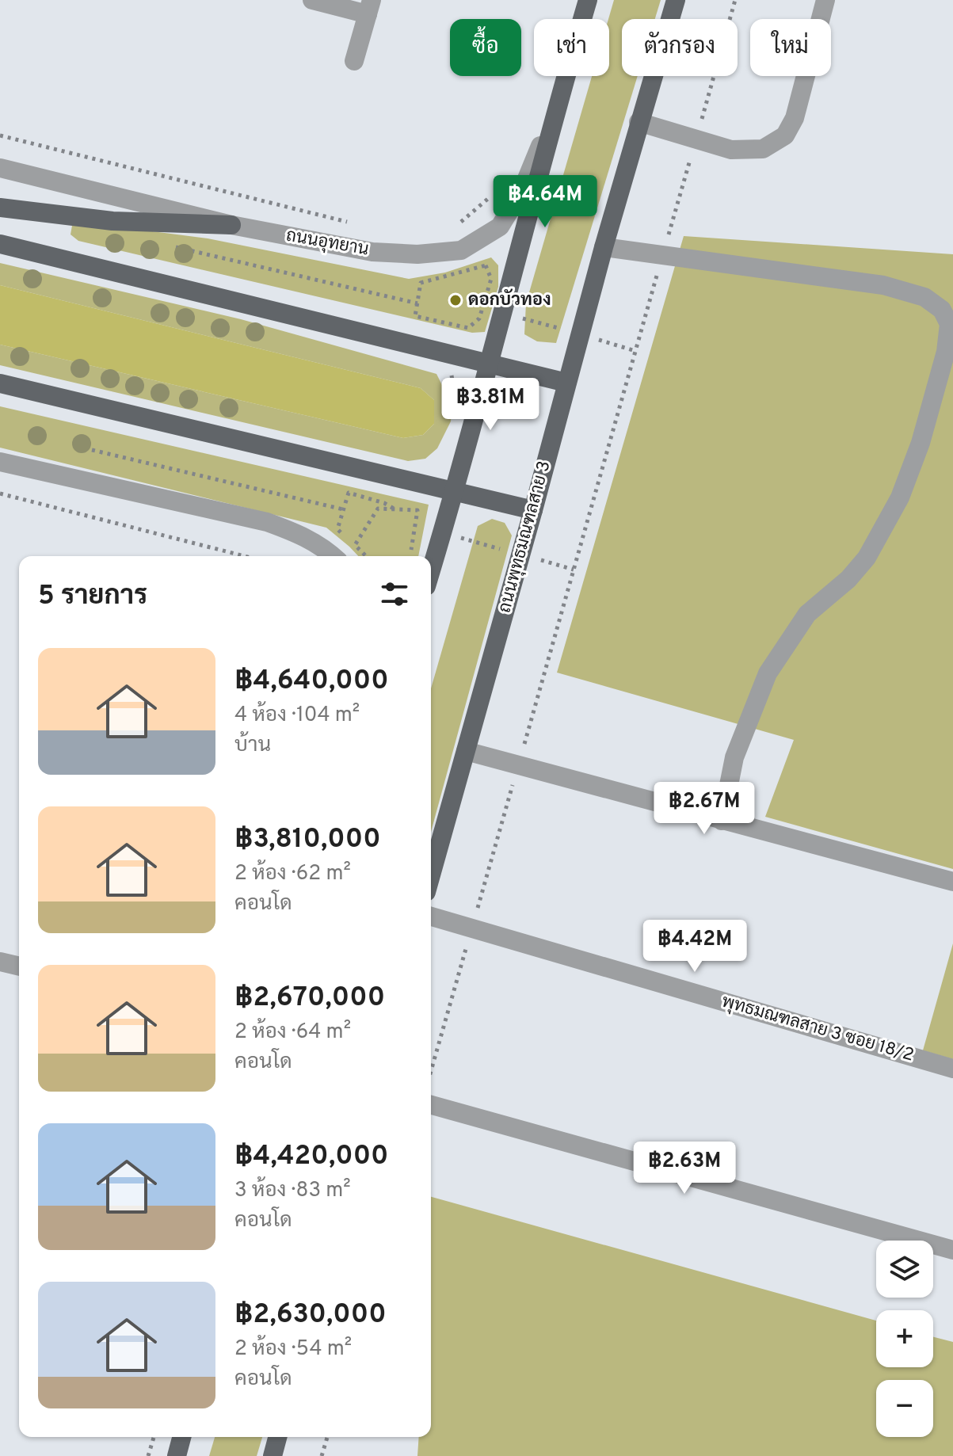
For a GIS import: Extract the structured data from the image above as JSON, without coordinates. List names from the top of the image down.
{
  "streets": {
    "main road": ["ถนนพุทธมณฑลสาย 3"],
    "street": ["ถนนอุทยาน", "พุทธมณฑลสาย 3 ซอย 18/2"]
  },
  "places": ["ดอกบัวทอง"],
  "page": {
    "chip": [
      "ซื้อ",
      "เช่า",
      "ตัวกรอง",
      "ใหม่"
    ],
    "price": [
      "฿4.64M",
      "฿3.81M",
      "฿2.67M",
      "฿4.42M",
      "฿2.63M"
    ],
    "heading": "5 รายการ",
    "list": [
      {
        "name": "฿4,640,000",
        "note": "4 ห้อง · 104 m² · บ้าน"
      },
      {
        "name": "฿3,810,000",
        "note": "2 ห้อง · 62 m² · คอนโด"
      },
      {
        "name": "฿2,670,000",
        "note": "2 ห้อง · 64 m² · คอนโด"
      },
      {
        "name": "฿4,420,000",
        "note": "3 ห้อง · 83 m² · คอนโด"
      },
      {
        "name": "฿2,630,000",
        "note": "2 ห้อง · 54 m² · คอนโด"
      }
    ],
    "map_buttons": ["+", "−"]
  }
}
